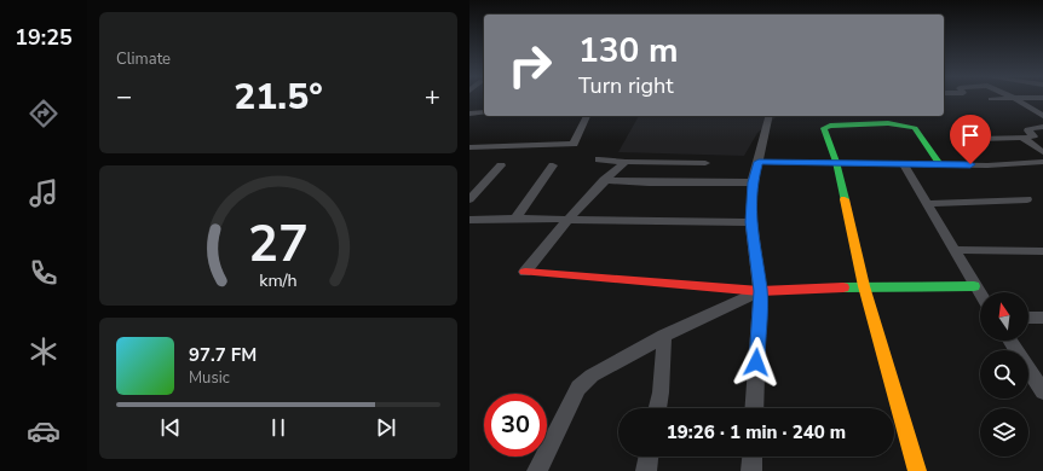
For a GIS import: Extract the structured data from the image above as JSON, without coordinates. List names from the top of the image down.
{
  "north": "top",
  "page": {
    "tabs": "19:25",
    "tile": "Climate",
    "turn": ["130 m", "Turn right"],
    "heat": ["−", "21.5°", "+"],
    "song": ["97.7 FM", "Music"],
    "limit": "30",
    "trip": "19:26 · 1 min · 240 m",
    "gauge": ["27", "km/h"]
  }
}
